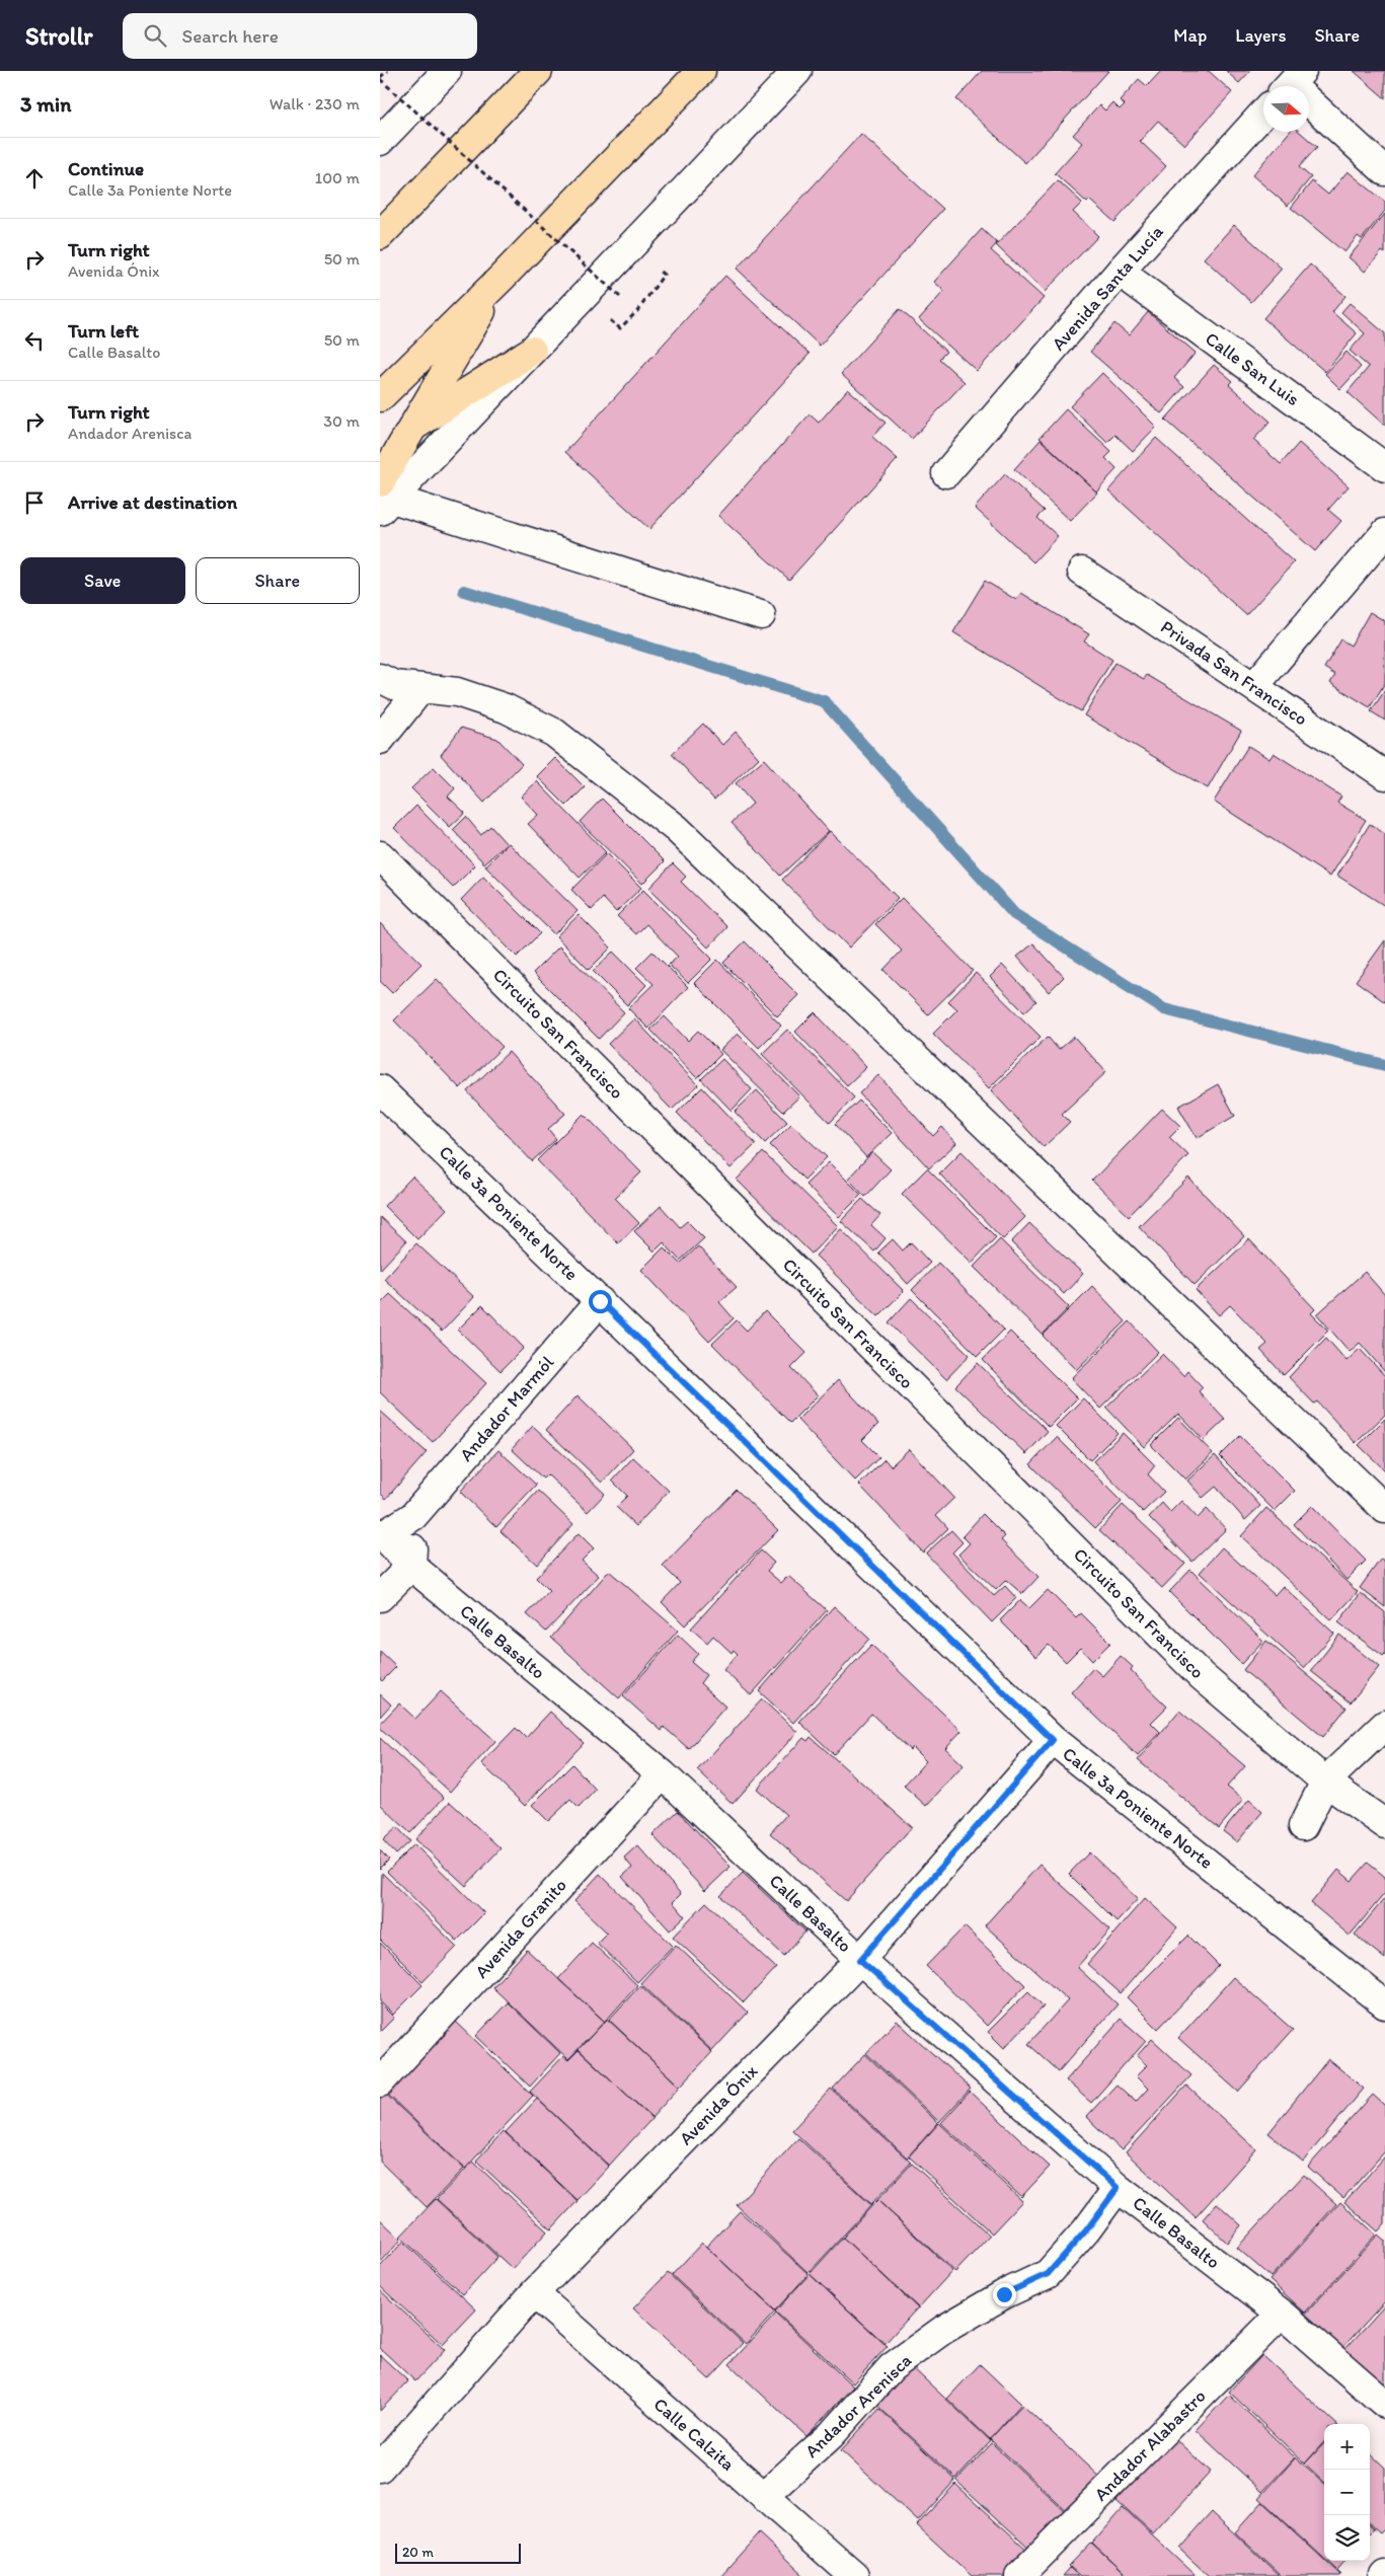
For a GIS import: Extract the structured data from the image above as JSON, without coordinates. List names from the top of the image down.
{
  "streets": {
    "street": [
      "Avenida Santa Lucía",
      "Calle San Luis",
      "Privada San Francisco",
      "Circuito San Francisco",
      "Calle 3a Poniente Norte",
      "Andador Marmól",
      "Calle Basalto",
      "Avenida Granito",
      "Avenida Ónix",
      "Andador Arenisca",
      "Calle Calzita",
      "Andador Alabastro"
    ]
  },
  "crossings": [
    ["Avenida Santa Lucía", "Calle San Luis"],
    ["Calle 3a Poniente Norte", "Andador Marmól"],
    ["Calle 3a Poniente Norte", "Avenida Ónix"],
    ["Andador Marmól", "Calle Basalto"],
    ["Calle Basalto", "Avenida Granito"],
    ["Calle Basalto", "Avenida Ónix"],
    ["Calle Basalto", "Andador Arenisca"],
    ["Calle Basalto", "Andador Alabastro"],
    ["Avenida Ónix", "Calle Calzita"],
    ["Andador Arenisca", "Calle Calzita"]
  ],
  "scale_bar": "20 m",
  "north": "right",
  "page": {
    "header": "Strollr",
    "search": "Search here",
    "nav": ["Map", "Layers", "Share"],
    "heading": ["3 min", "Walk · 230 m"],
    "list": [
      ["Continue", "Calle 3a Poniente Norte", "100 m"],
      ["Turn right", "Avenida Ónix", "50 m"],
      ["Turn left", "Calle Basalto", "50 m"],
      ["Turn right", "Andador Arenisca", "30 m"],
      "Arrive at destination"
    ],
    "buttons": ["Save", "Share"],
    "map_buttons": ["+", "−"],
    "scale": "20 m"
  }
}
